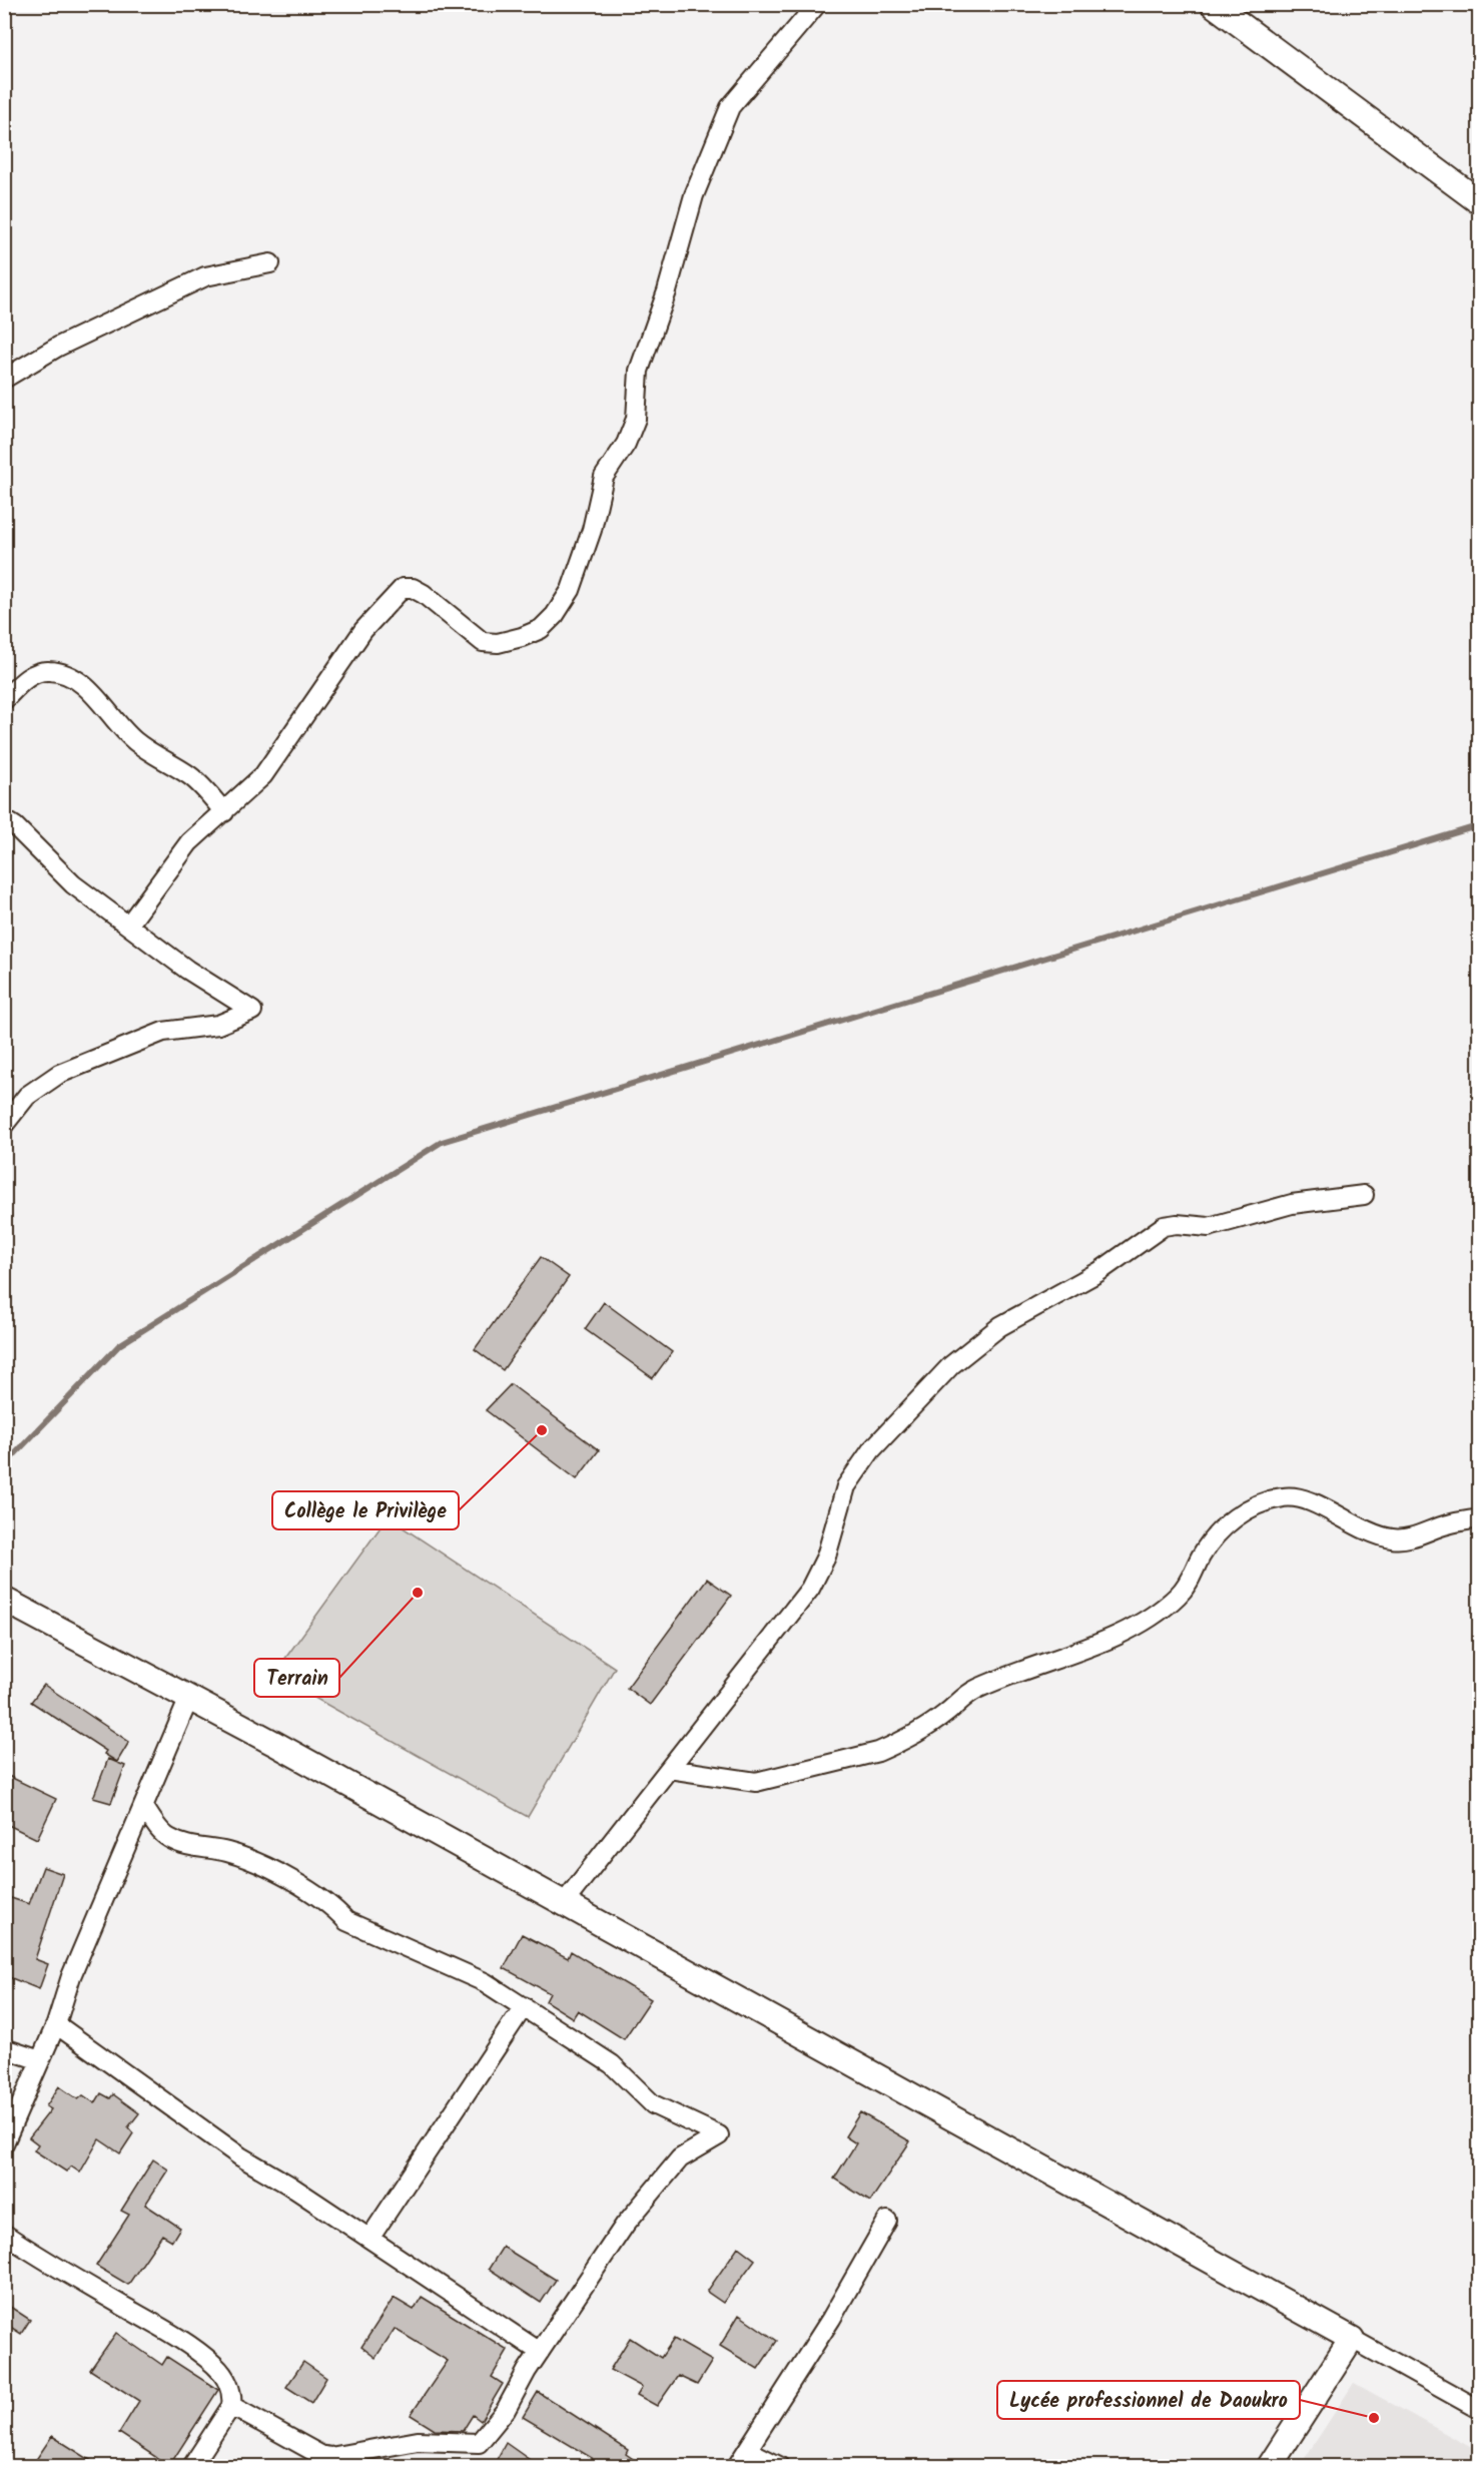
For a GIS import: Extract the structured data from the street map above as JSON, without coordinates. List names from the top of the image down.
{
  "places": ["Collège le Privilège", "Terrain", "Lycée professionnel de Daoukro"]
}
